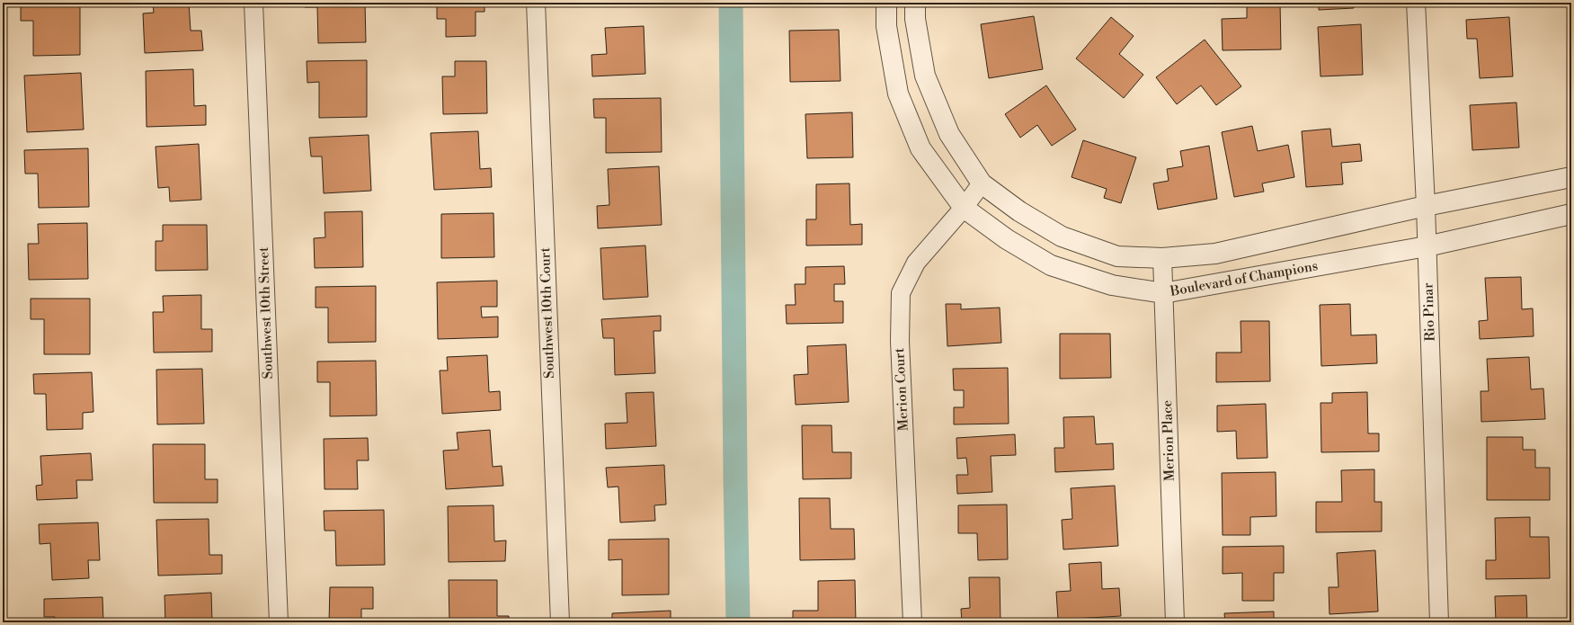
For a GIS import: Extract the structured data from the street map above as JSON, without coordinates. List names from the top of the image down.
{
  "streets": {
    "street": [
      "Boulevard of Champions",
      "Rio Pinar",
      "Southwest 10th Street",
      "Southwest 10th Court",
      "Merion Court",
      "Merion Place"
    ]
  },
  "crossings": [
    ["Boulevard of Champions", "Rio Pinar"],
    ["Boulevard of Champions", "Merion Court"],
    ["Boulevard of Champions", "Merion Place"]
  ]
}
